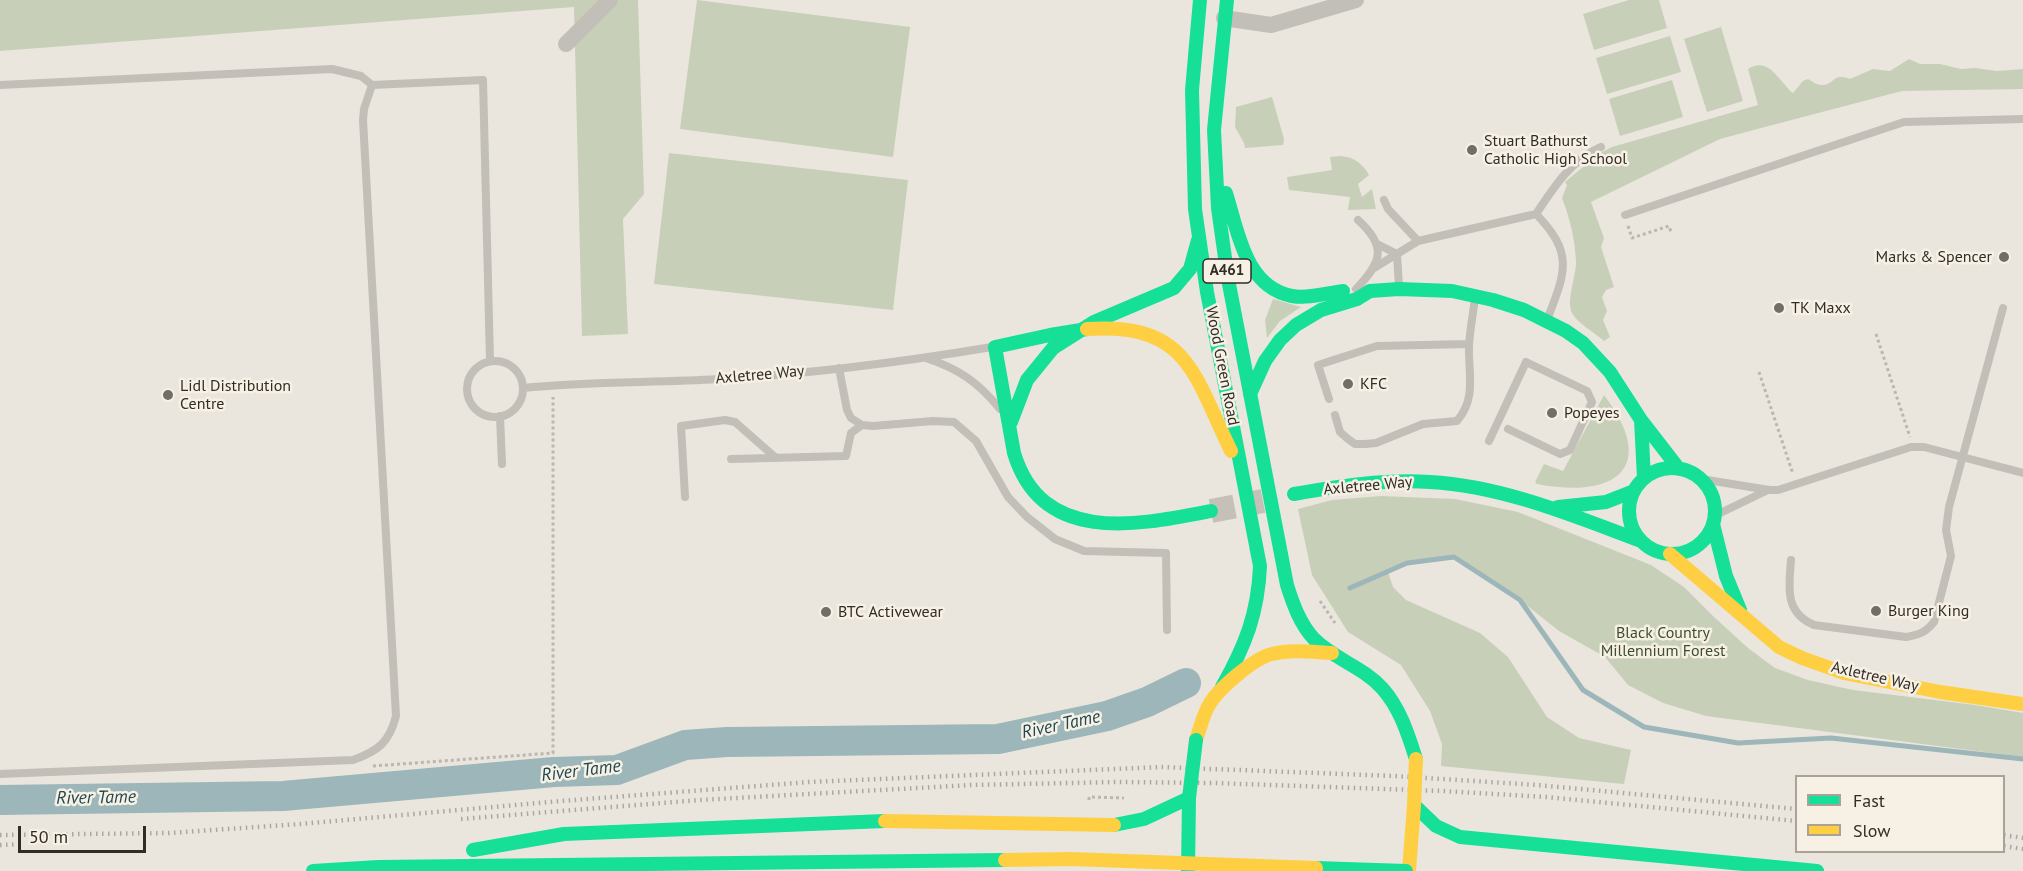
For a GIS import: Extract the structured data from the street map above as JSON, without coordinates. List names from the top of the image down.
{
  "streets": {
    "main road": ["A461", "Wood Green Road", "Axletree Way"]
  },
  "crossings": [
    ["Wood Green Road", "Axletree Way"]
  ],
  "water": ["River Tame"],
  "parks": ["Black Country Millennium Forest"],
  "places": [
    "Stuart Bathurst Catholic High School",
    "Marks & Spencer",
    "TK Maxx",
    "KFC",
    "Lidl Distribution Centre",
    "Popeyes",
    "Burger King",
    "BTC Activewear"
  ],
  "legend": ["Fast", "Slow"],
  "scale_bar": "50 m"
}
